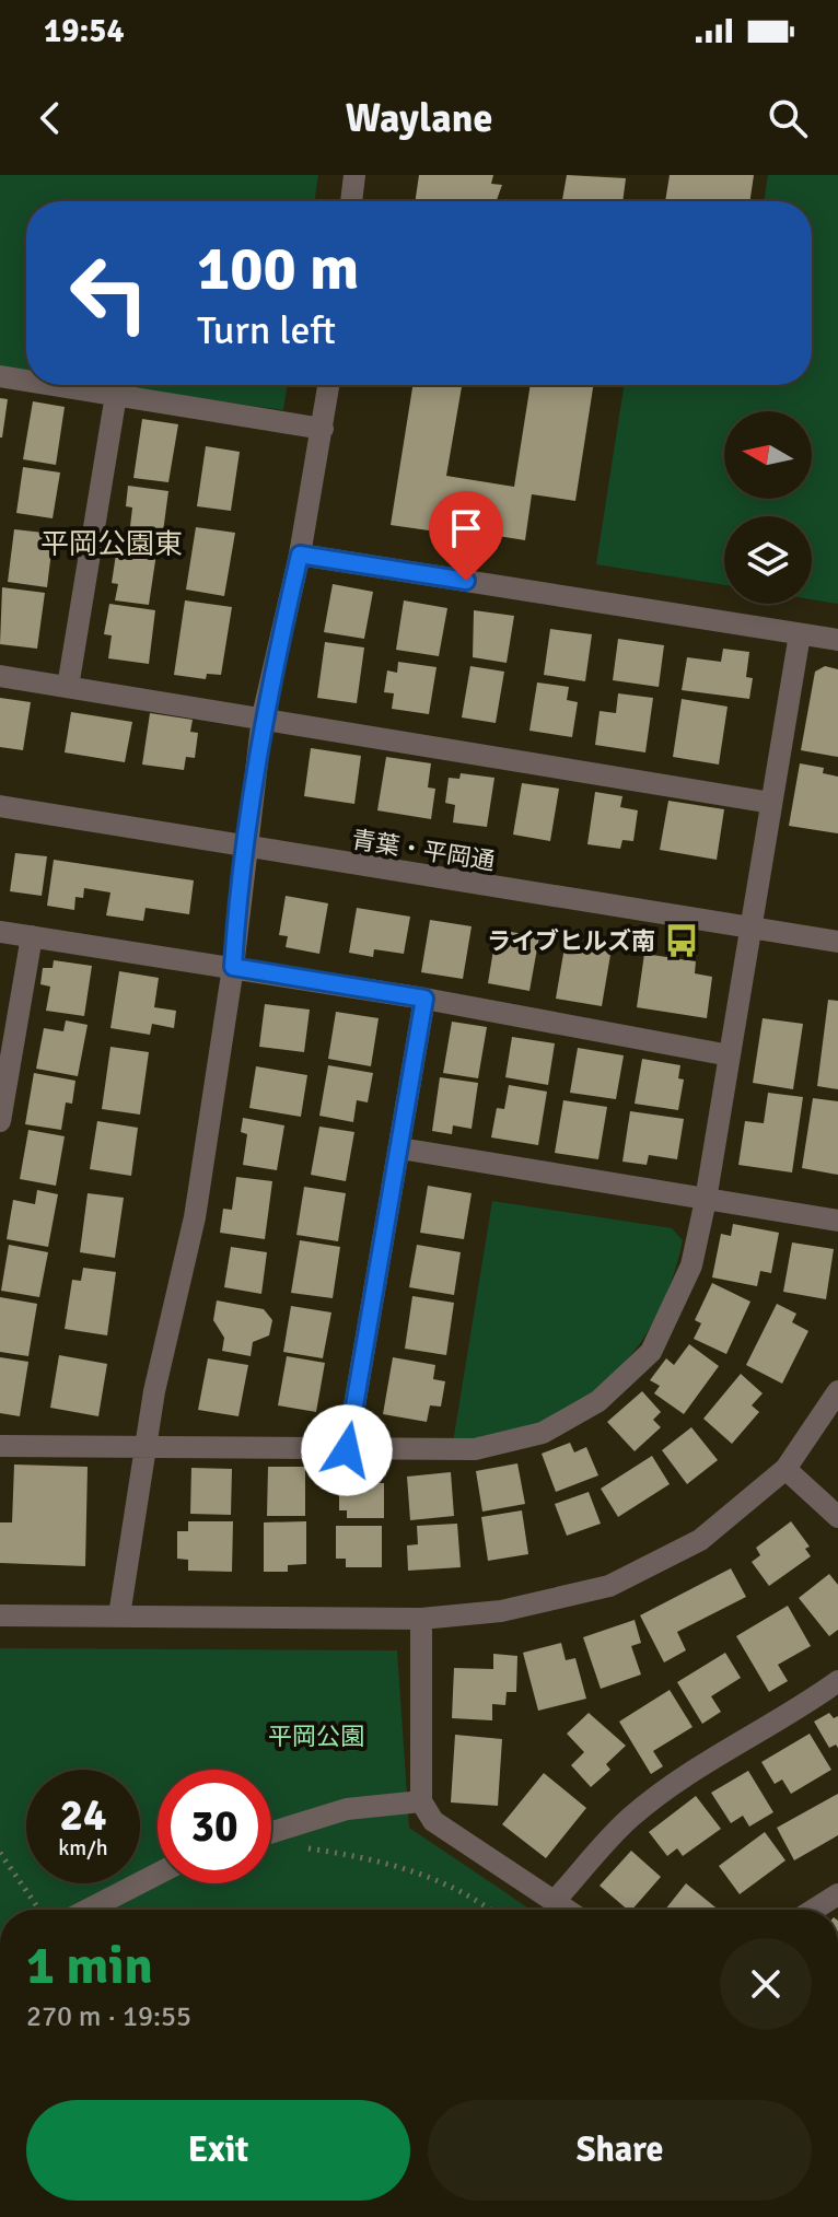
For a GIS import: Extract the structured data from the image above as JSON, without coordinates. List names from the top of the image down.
{
  "streets": {
    "street": ["青葉・平岡通"]
  },
  "districts": ["平岡公園東"],
  "parks": ["平岡公園"],
  "places": {
    "bus stop": ["ライブヒルズ南"]
  },
  "north": "left",
  "page": {
    "status": "19:54",
    "header": "Waylane",
    "turn": ["100 m", "Turn left"],
    "speed": "24 km/h",
    "limit": "30",
    "heading": ["1 min", "270 m · 19:55"],
    "buttons": ["Exit", "Share"]
  }
}
